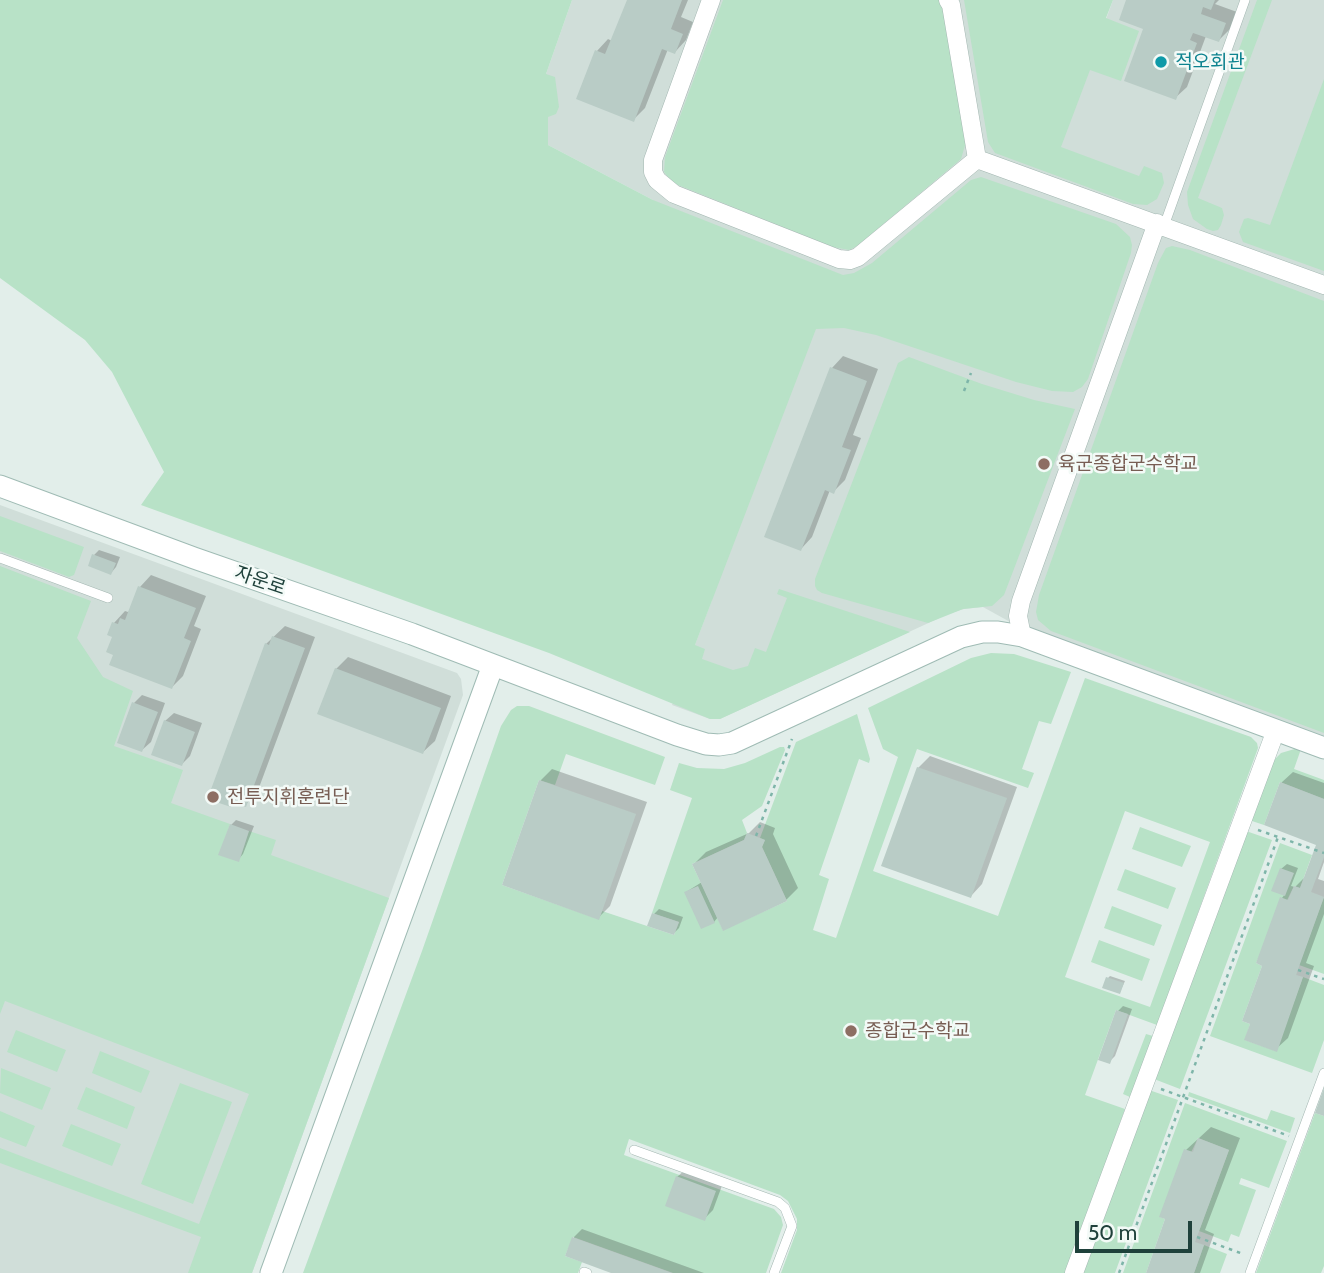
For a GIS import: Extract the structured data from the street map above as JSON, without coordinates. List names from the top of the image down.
{
  "streets": {
    "street": ["자운로"]
  },
  "places": [
    "적오회관",
    "육군종합군수학교",
    "전투지휘훈련단",
    "종합군수학교"
  ],
  "scale_bar": "50 m"
}
